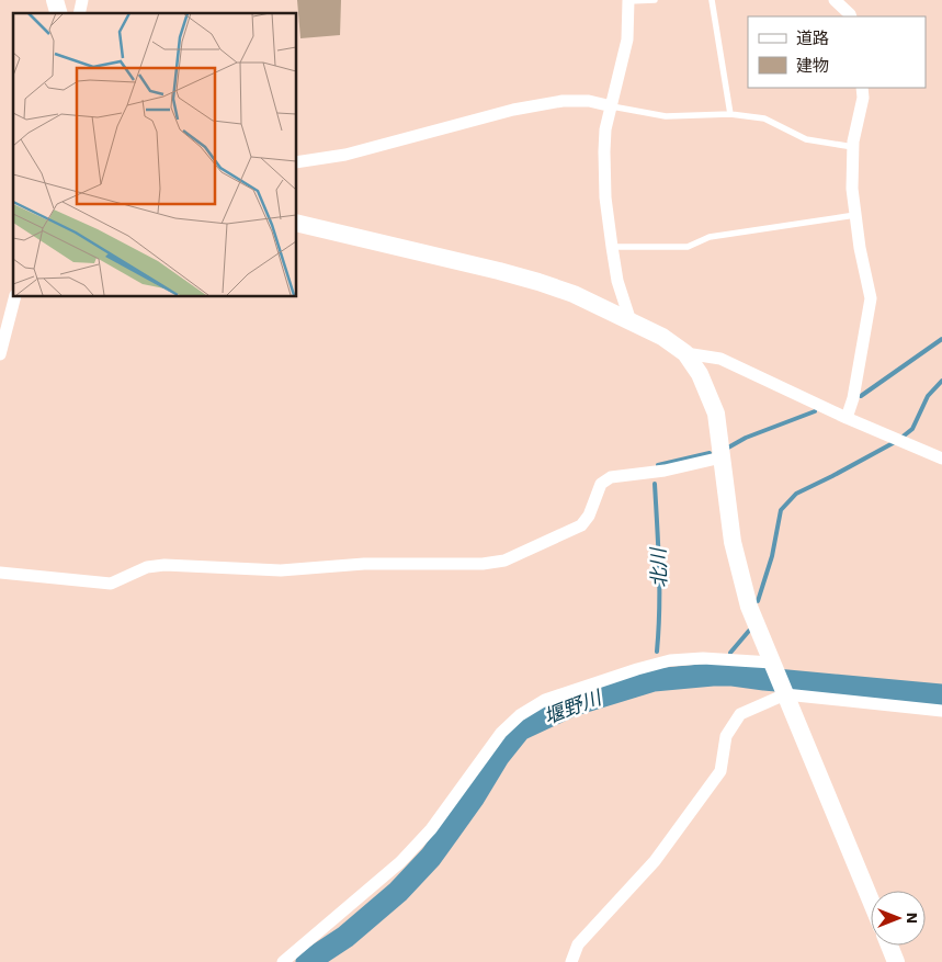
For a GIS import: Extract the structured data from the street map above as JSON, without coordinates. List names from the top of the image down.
{
  "water": ["北川", "堰野川"],
  "legend": ["道路", "建物"],
  "north": "right"
}
